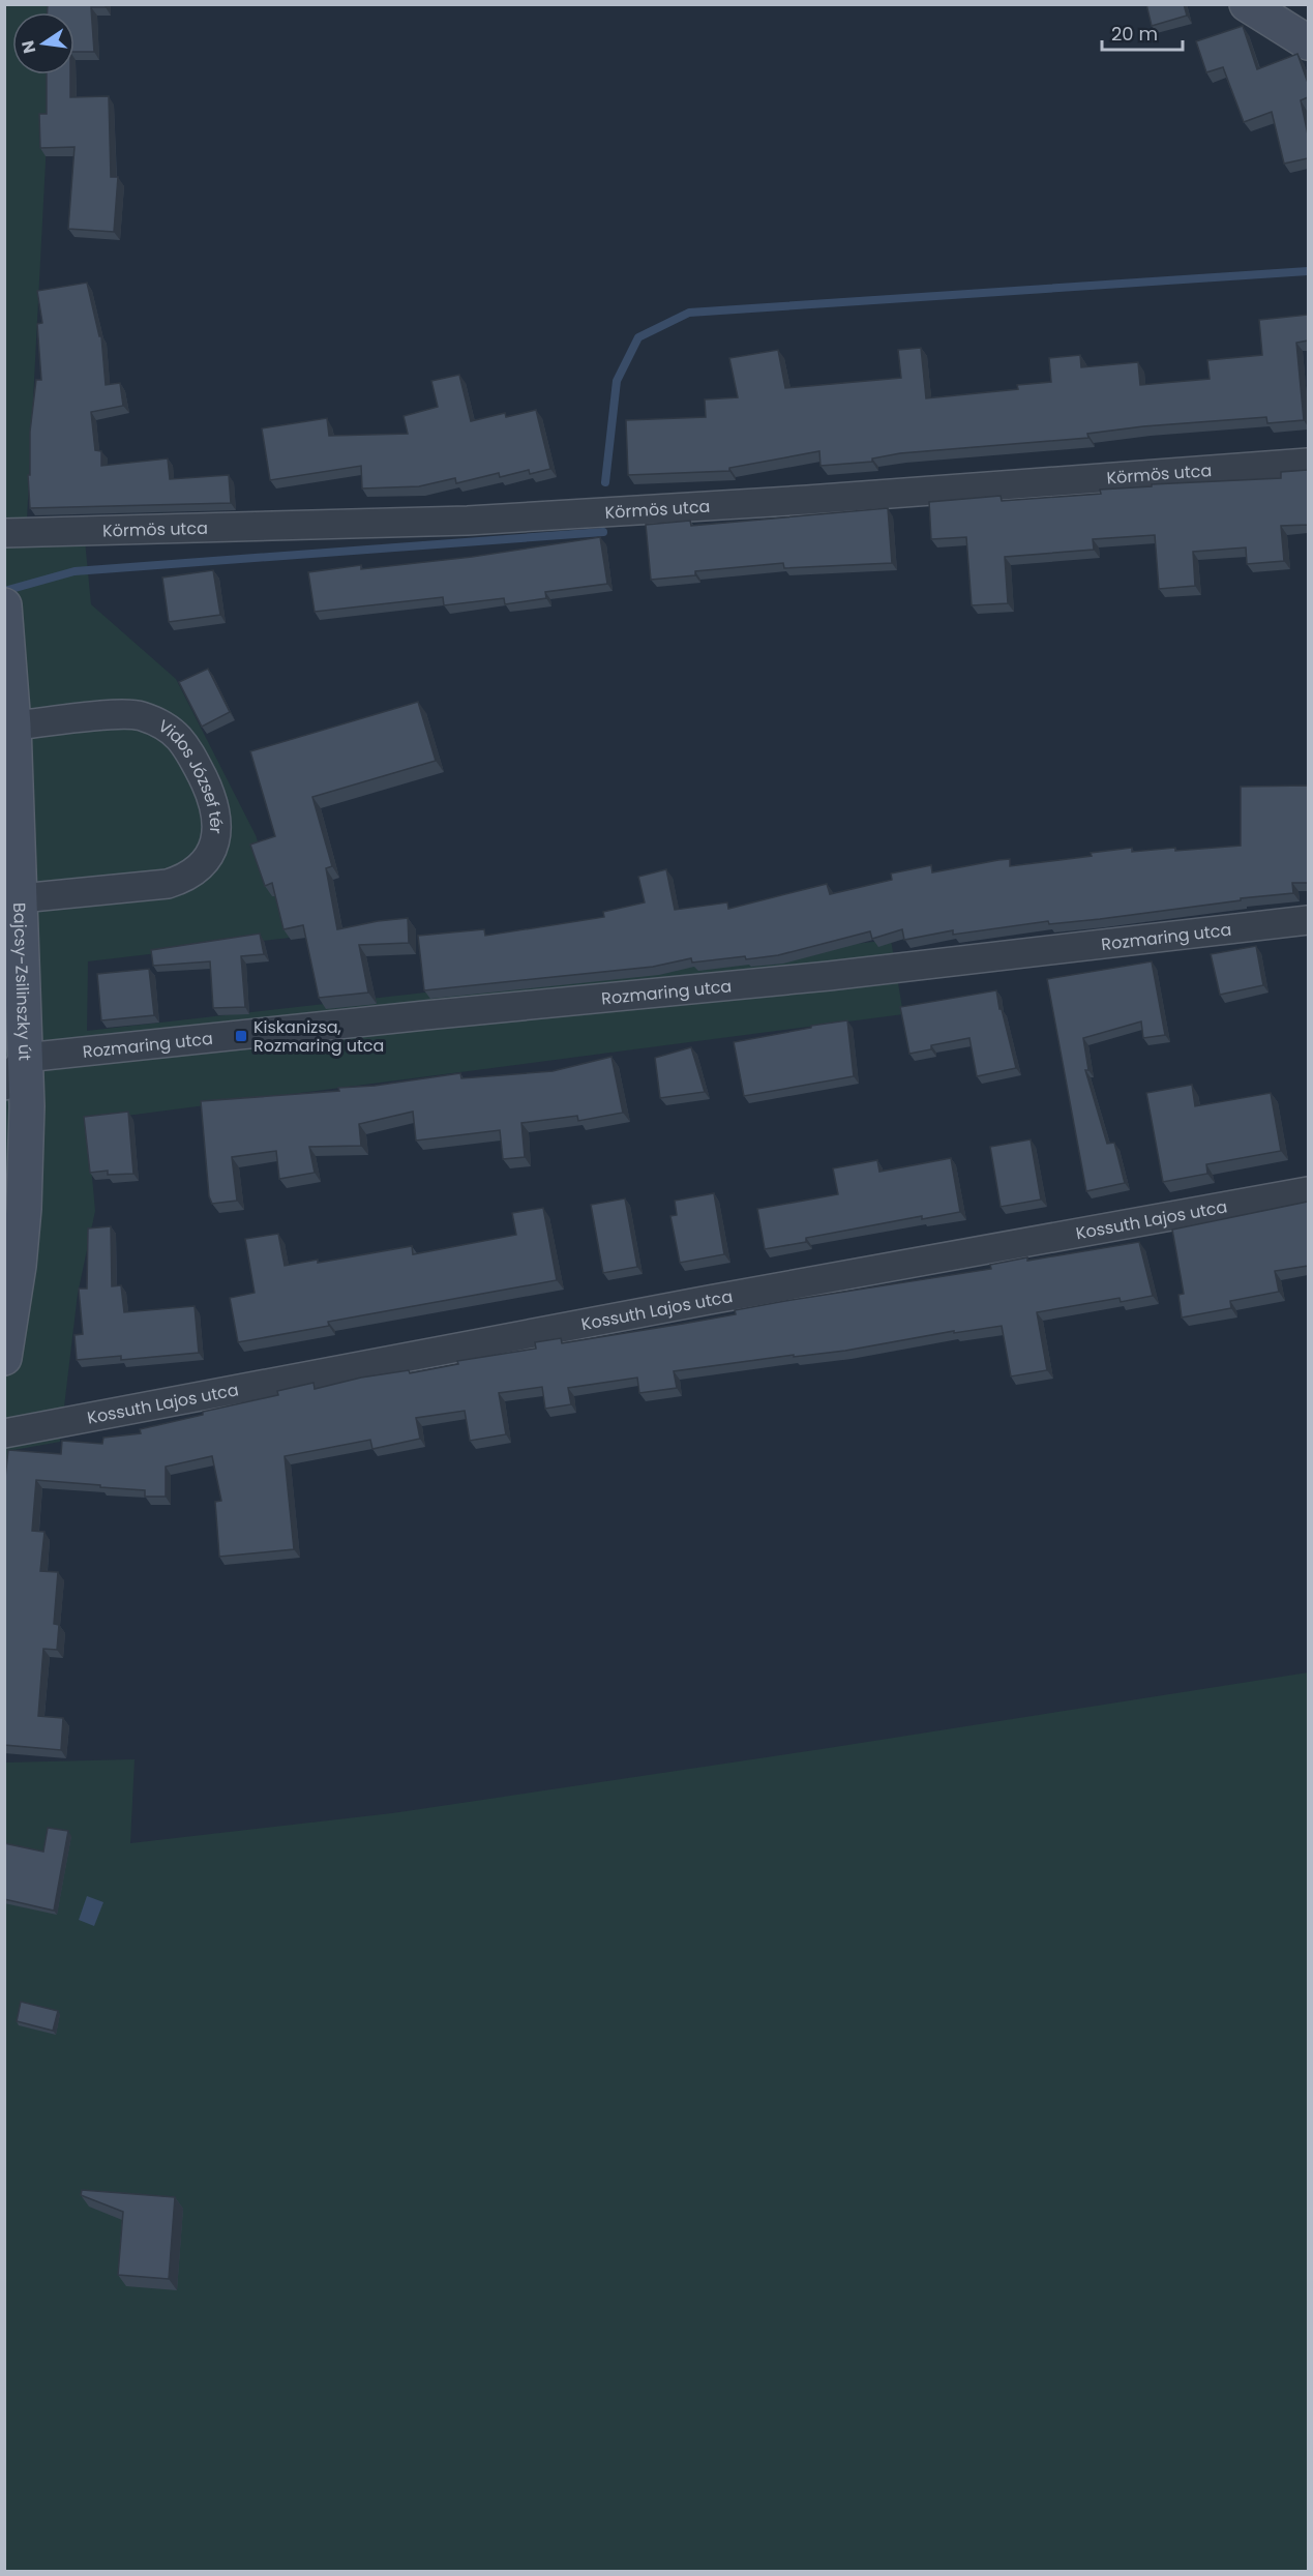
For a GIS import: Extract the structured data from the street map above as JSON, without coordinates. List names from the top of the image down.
{
  "streets": {
    "main road": ["Bajcsy-Zsilinszky út"],
    "street": [
      "Körmös utca",
      "Vidos József tér",
      "Rozmaring utca",
      "Kossuth Lajos utca"
    ]
  },
  "crossings": [
    ["Vidos József tér", "Bajcsy-Zsilinszky út"],
    ["Rozmaring utca", "Bajcsy-Zsilinszky út"]
  ],
  "places": {
    "transit": ["Kiskanizsa, Rozmaring utca"]
  },
  "scale_bar": "20 m",
  "north": "left"
}
